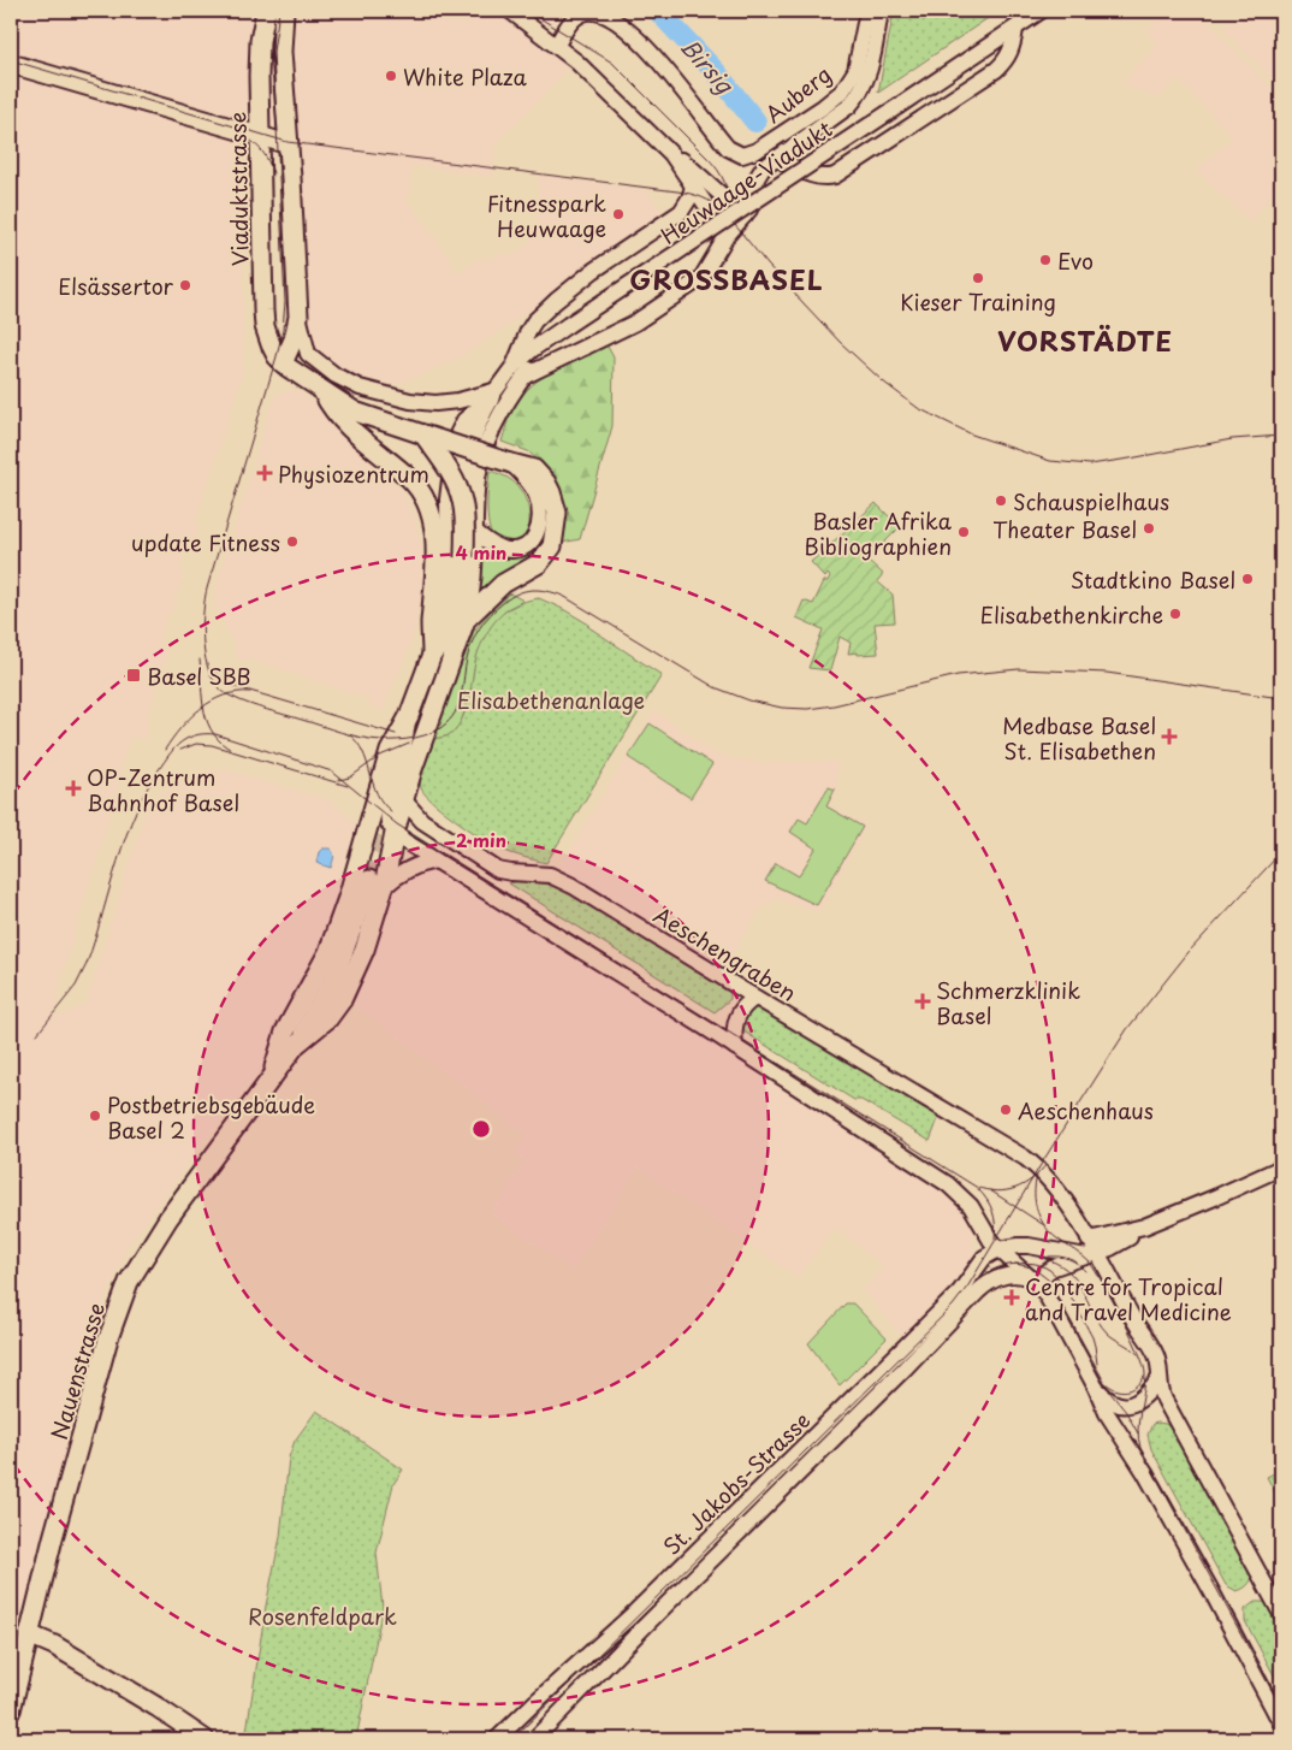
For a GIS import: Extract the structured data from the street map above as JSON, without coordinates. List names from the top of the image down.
{
  "streets": {
    "main road": [
      "Auberg",
      "Heuwaage-Viadukt",
      "Viaduktstrasse",
      "Aeschengraben",
      "Nauenstrasse",
      "St. Jakobs-Strasse"
    ]
  },
  "crossings": [
    ["Auberg", "Heuwaage-Viadukt"]
  ],
  "districts": ["GROSSBASEL", "VORSTÄDTE"],
  "water": ["Birsig"],
  "parks": ["Elisabethenanlage", "Rosenfeldpark"],
  "places": {
    "other": [
      "White Plaza",
      "Fitnesspark Heuwaage",
      "Evo",
      "Kieser Training",
      "Elsässertor",
      "Schauspielhaus",
      "Theater Basel",
      "Basler Afrika Bibliographien",
      "update Fitness",
      "Stadtkino Basel",
      "Elisabethenkirche",
      "Aeschenhaus",
      "Postbetriebsgebäude Basel 2"
    ],
    "health": [
      "Physiozentrum",
      "Medbase Basel St. Elisabethen",
      "OP-Zentrum Bahnhof Basel",
      "Schmerzklinik Basel",
      "Centre for Tropical and Travel Medicine"
    ],
    "transit": ["Basel SBB"]
  },
  "rings": ["4 min", "2 min"]
}
